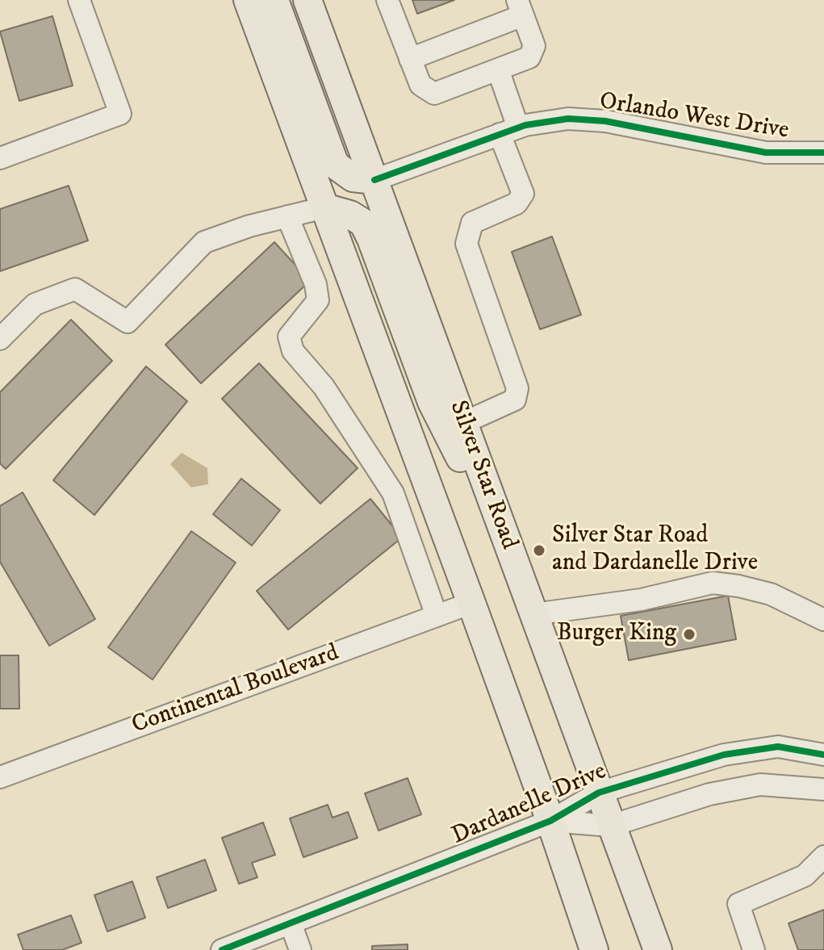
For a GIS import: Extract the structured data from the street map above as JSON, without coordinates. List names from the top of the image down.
{
  "streets": {
    "main road": ["Silver Star Road"],
    "street": ["Orlando West Drive", "Continental Boulevard", "Dardanelle Drive"]
  },
  "crossings": [
    ["Orlando West Drive", "Silver Star Road"],
    ["Silver Star Road", "Dardanelle Drive"]
  ],
  "places": ["Silver Star Road and Dardanelle Drive", "Burger King"]
}
